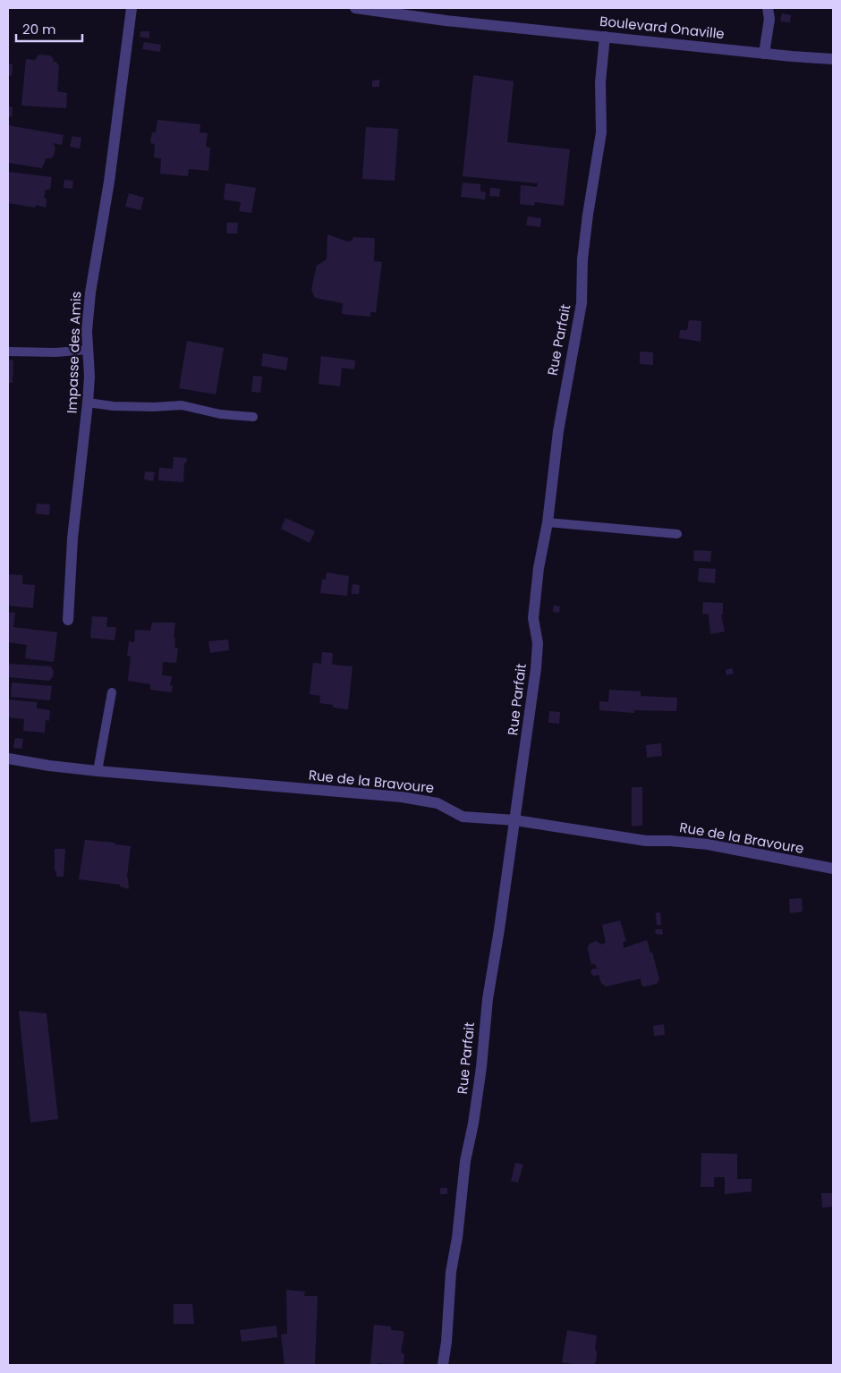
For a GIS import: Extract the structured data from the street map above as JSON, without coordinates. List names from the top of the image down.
{
  "streets": {
    "street": [
      "Boulevard Onaville",
      "Rue Parfait",
      "Impasse des Amis",
      "Rue de la Bravoure"
    ]
  },
  "crossings": [
    ["Boulevard Onaville", "Rue Parfait"],
    ["Rue Parfait", "Rue de la Bravoure"]
  ],
  "scale_bar": "20 m"
}
